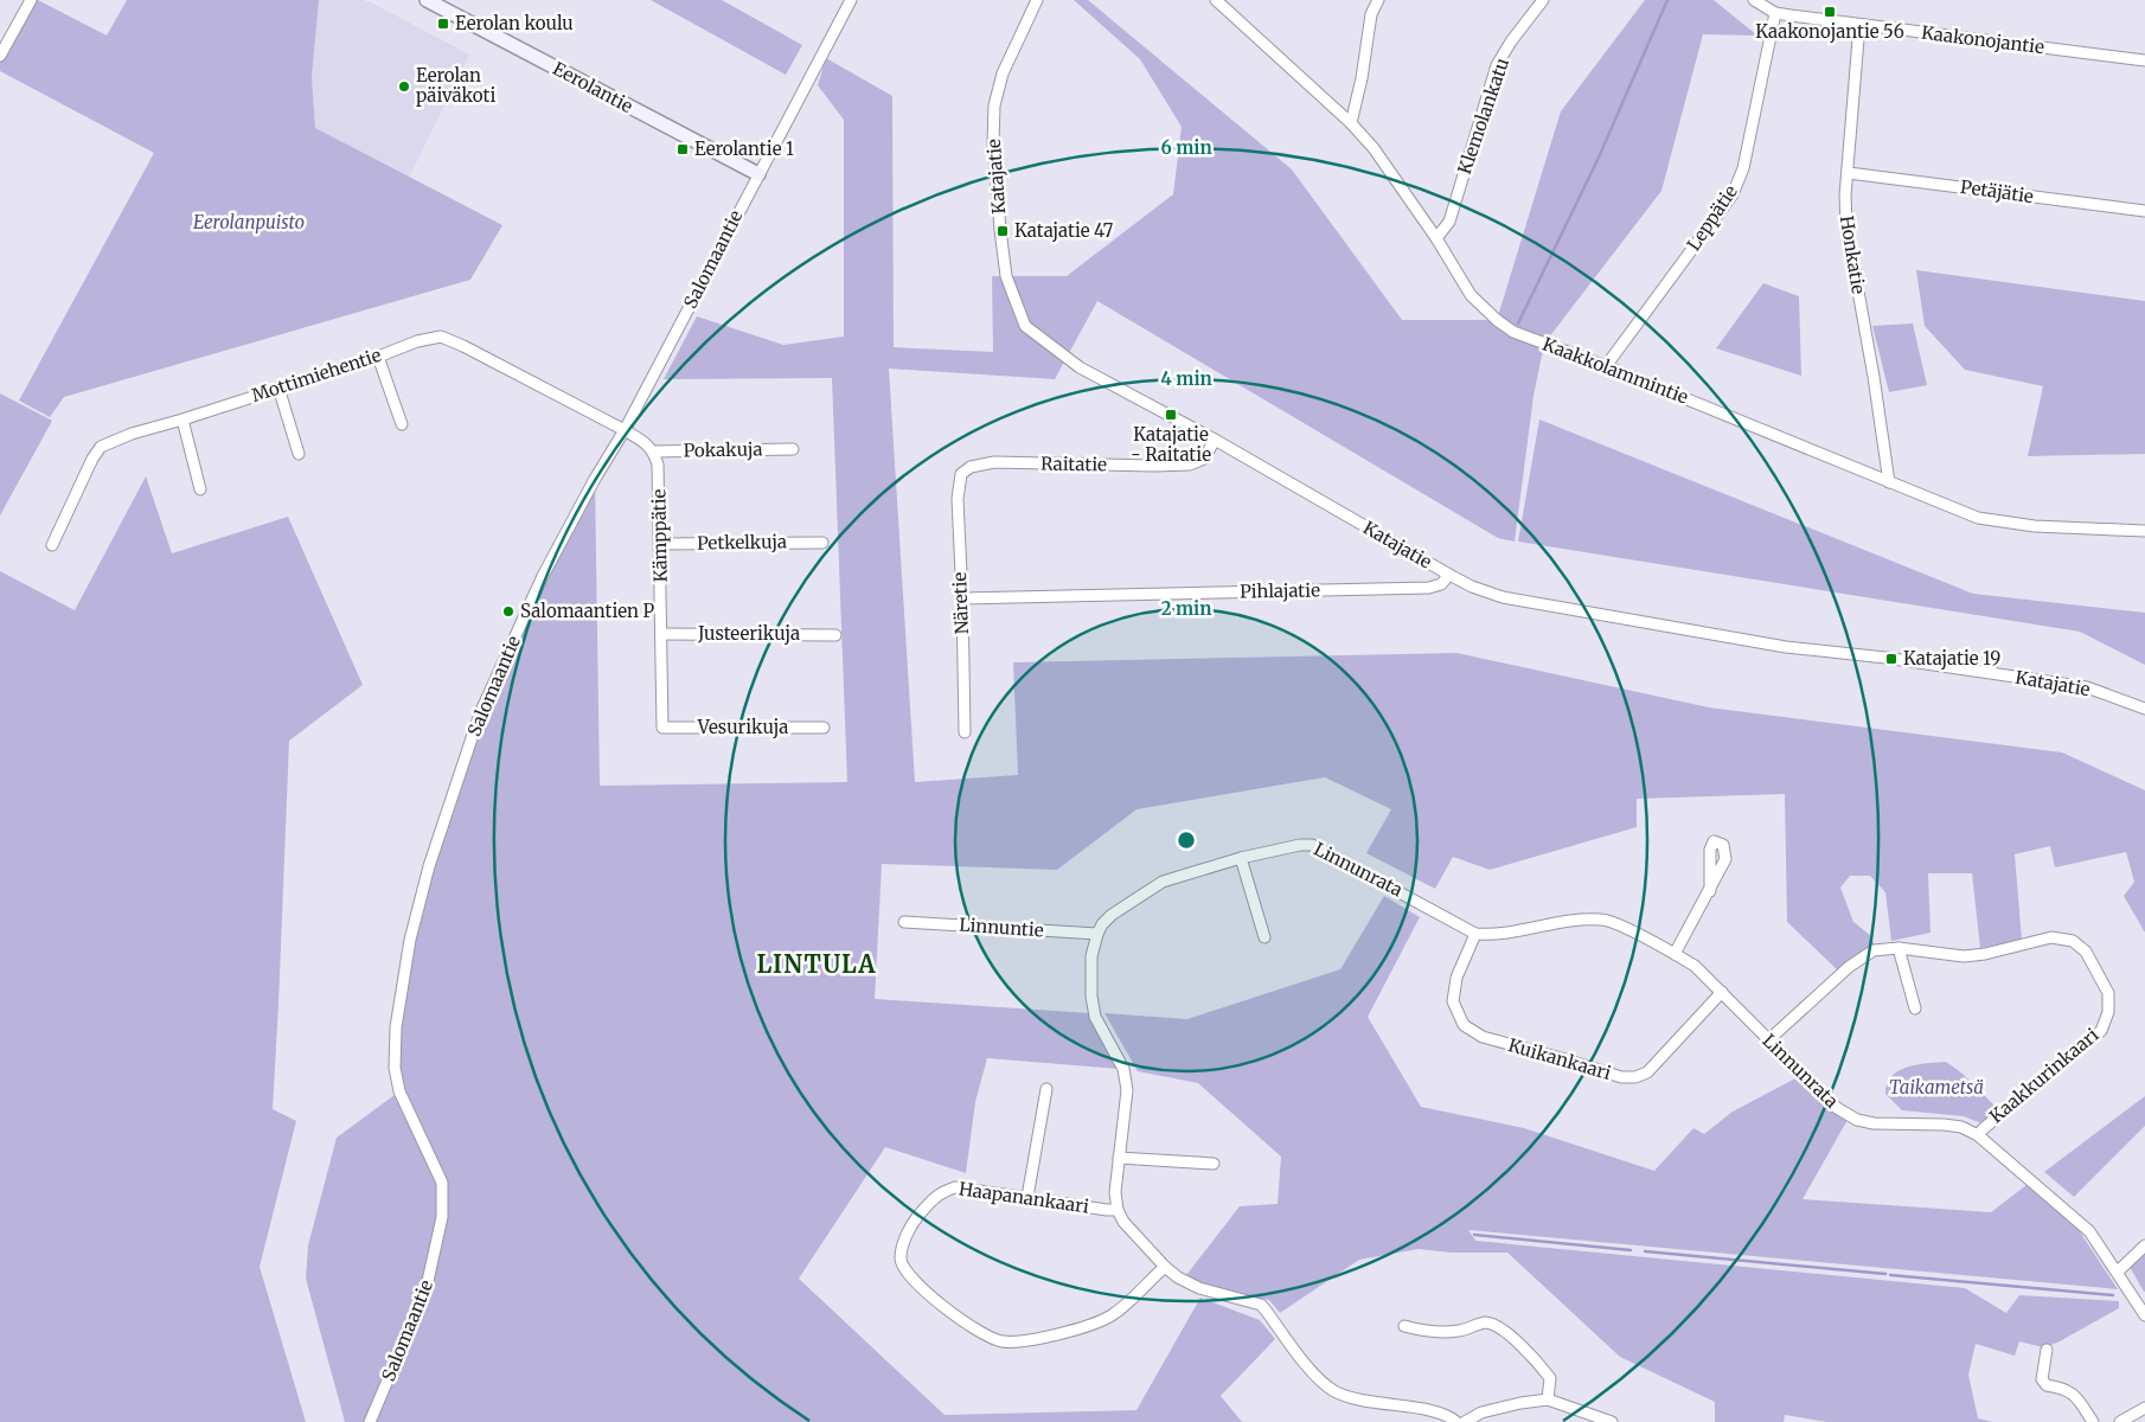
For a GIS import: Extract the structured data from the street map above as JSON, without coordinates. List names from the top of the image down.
{
  "streets": {
    "street": [
      "Kaakonojantie",
      "Eerolantie",
      "Klemolankatu",
      "Katajatie",
      "Petäjätie",
      "Leppätie",
      "Honkatie",
      "Salomaantie",
      "Kaakkolammintie",
      "Mottimiehentie",
      "Pokakuja",
      "Raitatie",
      "Kämppätie",
      "Petkelkuja",
      "Pihlajatie",
      "Näretie",
      "Justeerikuja",
      "Vesurikuja",
      "Linnunrata",
      "Linnuntie",
      "Kuikankaari",
      "Kaakkurinkaari",
      "Haapanankaari"
    ]
  },
  "crossings": [
    ["Kaakonojantie", "Leppätie"],
    ["Kaakonojantie", "Honkatie"],
    ["Eerolantie", "Salomaantie"],
    ["Klemolankatu", "Kaakkolammintie"],
    ["Katajatie", "Raitatie"],
    ["Katajatie", "Pihlajatie"],
    ["Petäjätie", "Honkatie"],
    ["Leppätie", "Kaakkolammintie"],
    ["Honkatie", "Kaakkolammintie"],
    ["Salomaantie", "Mottimiehentie"],
    ["Pokakuja", "Kämppätie"],
    ["Raitatie", "Näretie"],
    ["Kämppätie", "Petkelkuja"],
    ["Kämppätie", "Justeerikuja"],
    ["Kämppätie", "Vesurikuja"],
    ["Pihlajatie", "Näretie"],
    ["Linnunrata", "Linnuntie"],
    ["Linnunrata", "Kuikankaari"],
    ["Linnunrata", "Kaakkurinkaari"],
    ["Linnunrata", "Haapanankaari"]
  ],
  "districts": ["LINTULA"],
  "parks": ["Eerolanpuisto", "Taikametsä"],
  "places": {
    "transit": [
      "Kaakonojantie 56",
      "Eerolan koulu",
      "Eerolantie 1",
      "Katajatie 47",
      "Katajatie - Raitatie",
      "Katajatie 19"
    ],
    "other": ["Eerolan päiväkoti", "Salomaantien P"]
  },
  "rings": ["6 min", "4 min", "2 min"]
}
